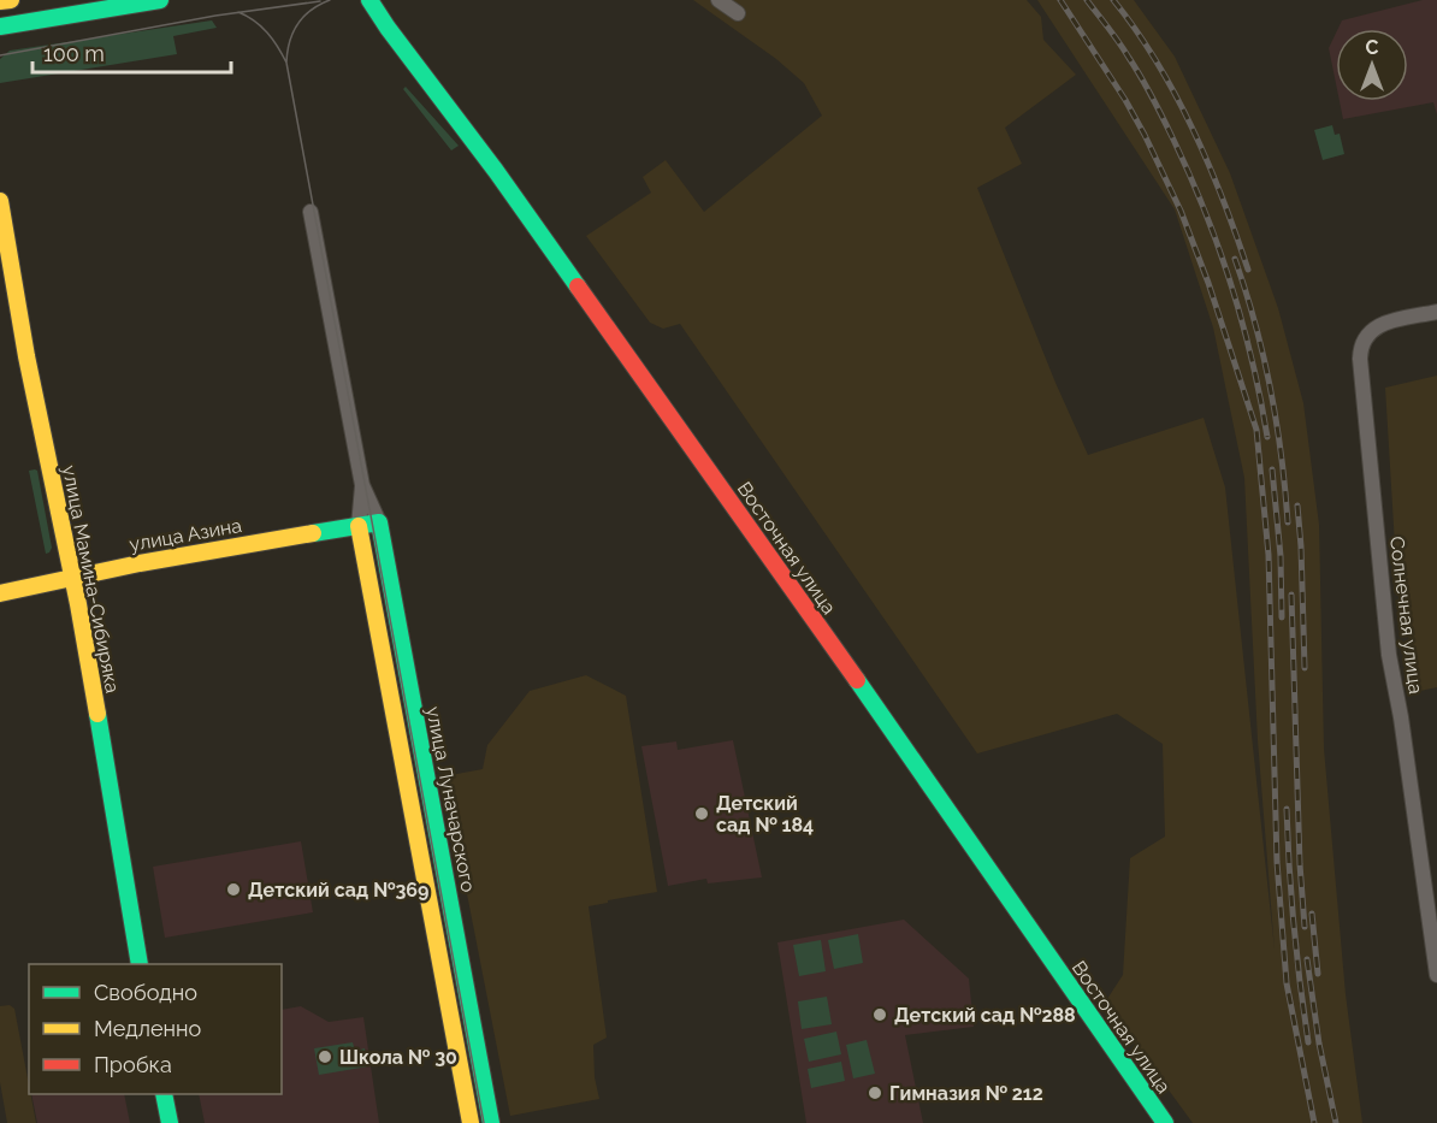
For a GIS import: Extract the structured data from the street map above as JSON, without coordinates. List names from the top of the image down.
{
  "streets": {
    "main road": [
      "улица Азина",
      "Восточная улица",
      "улица Мамина-Сибиряка",
      "улица Луначарского"
    ],
    "street": ["Солнечная улица"]
  },
  "crossings": [
    ["улица Азина", "улица Мамина-Сибиряка"],
    ["улица Азина", "улица Луначарского"]
  ],
  "places": [
    "Детский сад № 184",
    "Детский сад №369",
    "Детский сад №288",
    "Школа № 30",
    "Гимназия № 212"
  ],
  "legend": ["Свободно", "Медленно", "Пробка"],
  "scale_bar": "100 m",
  "north": "top"
}
